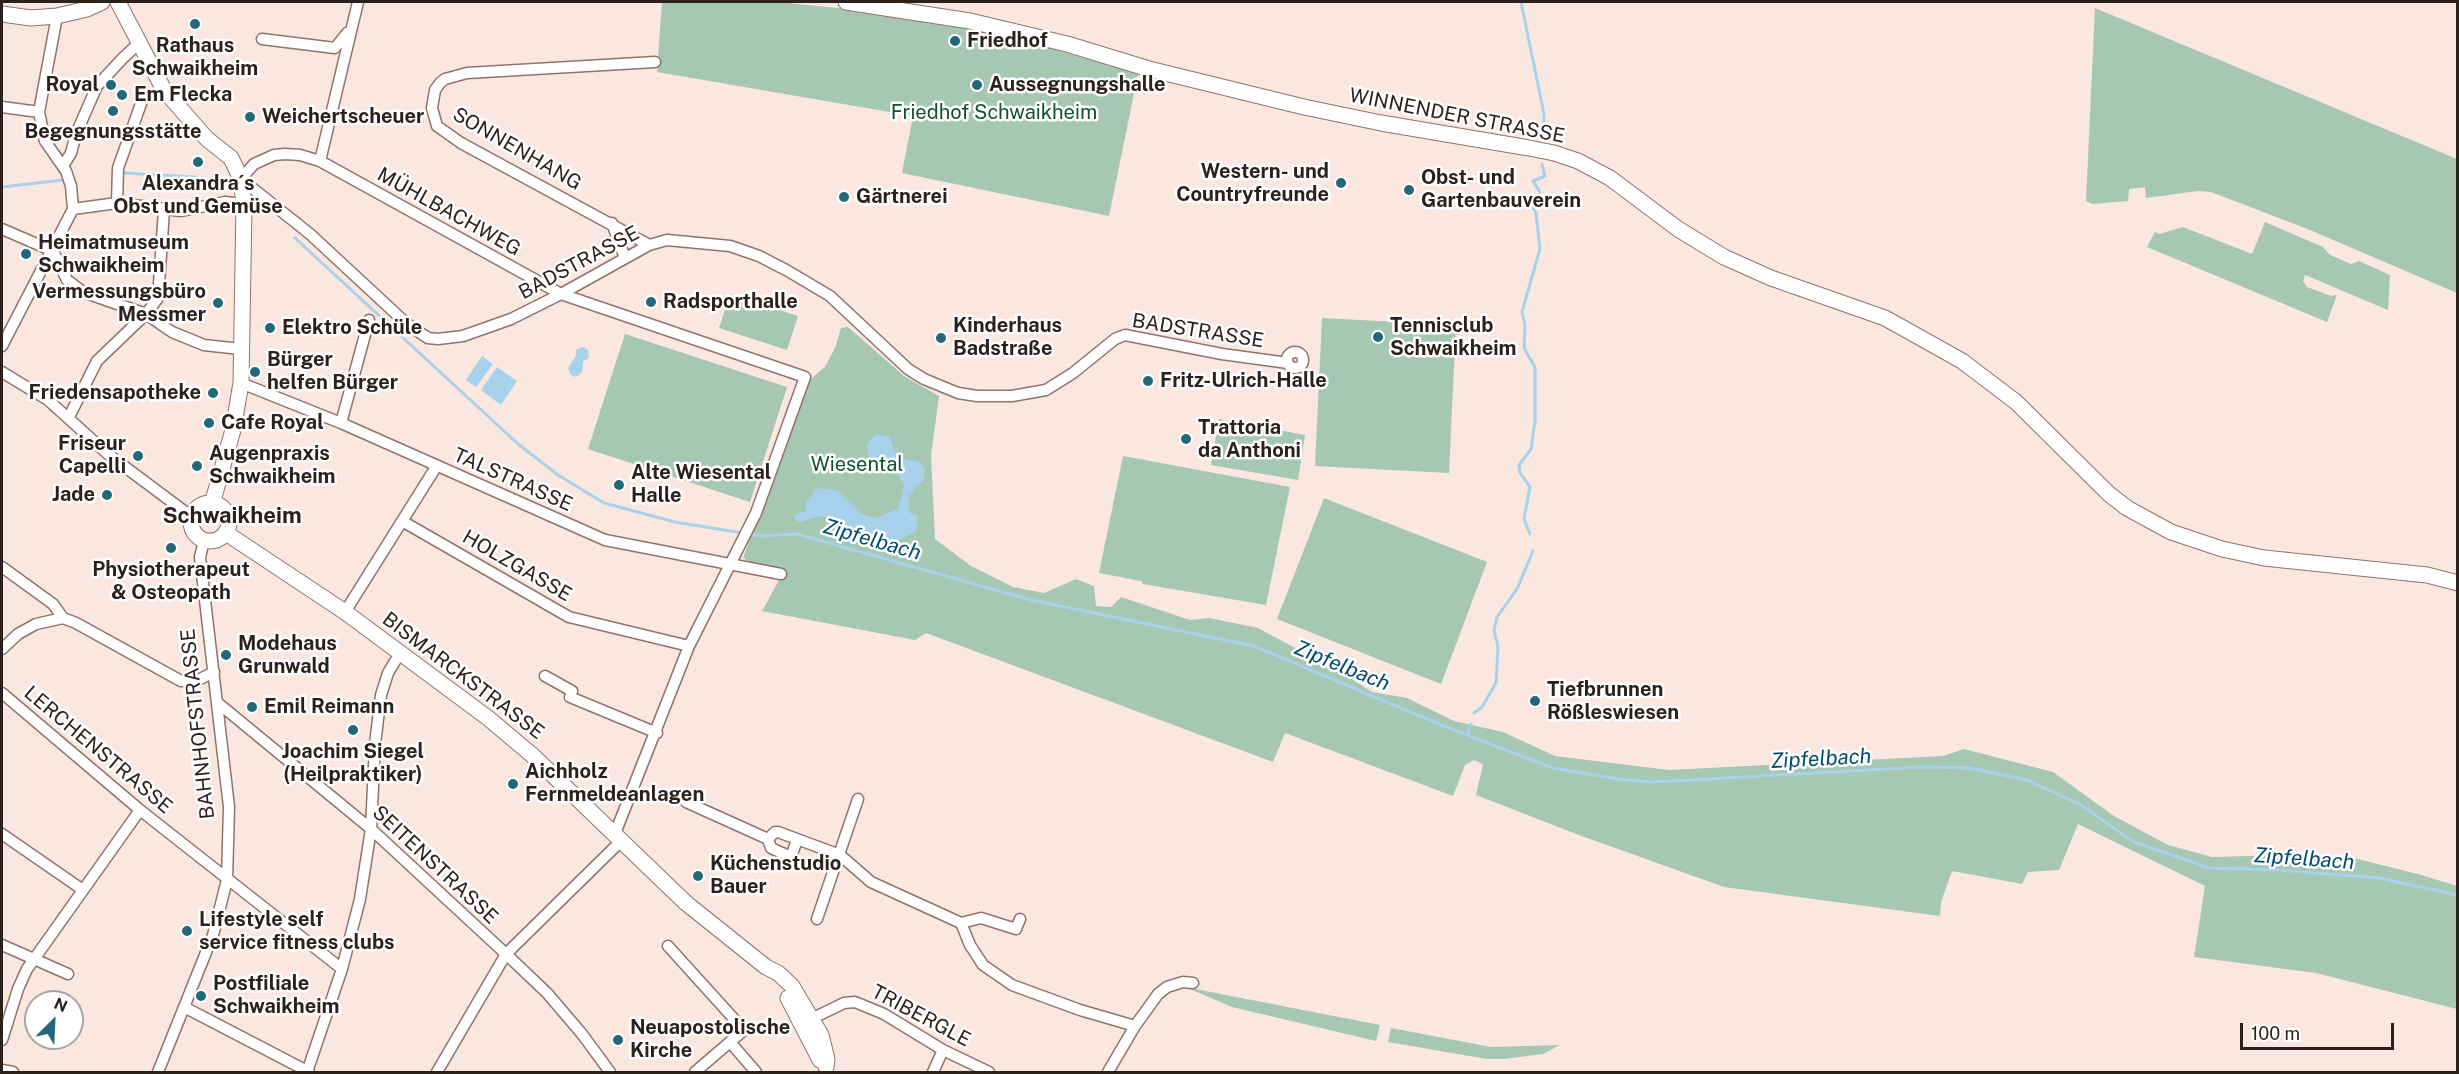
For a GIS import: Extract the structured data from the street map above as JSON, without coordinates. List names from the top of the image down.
{
  "streets": {
    "main road": ["WINNENDER STRASSE", "BISMARCKSTRASSE"],
    "street": [
      "SONNENHANG",
      "MÜHLBACHWEG",
      "BADSTRASSE",
      "TALSTRASSE",
      "HOLZGASSE",
      "BAHNHOFSTRASSE",
      "LERCHENSTRASSE",
      "SEITENSTRASSE",
      "TRIBERGLE"
    ]
  },
  "crossings": [
    ["SONNENHANG", "BADSTRASSE"],
    ["MÜHLBACHWEG", "BADSTRASSE"],
    ["MÜHLBACHWEG", "TALSTRASSE"],
    ["BISMARCKSTRASSE", "BAHNHOFSTRASSE"],
    ["BISMARCKSTRASSE", "TRIBERGLE"],
    ["BAHNHOFSTRASSE", "LERCHENSTRASSE"],
    ["BAHNHOFSTRASSE", "SEITENSTRASSE"]
  ],
  "districts": ["Schwaikheim"],
  "water": ["Zipfelbach"],
  "parks": ["Friedhof Schwaikheim", "Wiesental"],
  "places": [
    "Rathaus Schwaikheim",
    "Friedhof",
    "Royal",
    "Aussegnungshalle",
    "Em Flecka",
    "Begegnungsstätte",
    "Weichertscheuer",
    "Alexandra´s Obst und Gemüse",
    "Western- und Countryfreunde",
    "Obst- und Gartenbauverein",
    "Gärtnerei",
    "Heimatmuseum Schwaikheim",
    "Radsporthalle",
    "Vermessungsbüro Messmer",
    "Elektro Schüle",
    "Tennisclub Schwaikheim",
    "Kinderhaus Badstraße",
    "Bürger helfen Bürger",
    "Fritz-Ulrich-Halle",
    "Friedensapotheke",
    "Cafe Royal",
    "Trattoria da Anthoni",
    "Friseur Capelli",
    "Augenpraxis Schwaikheim",
    "Alte Wiesental Halle",
    "Jade",
    "Physiotherapeut & Osteopath",
    "Modehaus Grunwald",
    "Tiefbrunnen Rößleswiesen",
    "Emil Reimann",
    "Joachim Siegel (Heilpraktiker)",
    "Aichholz Fernmeldeanlagen",
    "Küchenstudio Bauer",
    "Lifestyle self service fitness clubs",
    "Postfiliale Schwaikheim",
    "Neuapostolische Kirche"
  ],
  "scale_bar": "100 m",
  "north": "top right"
}
